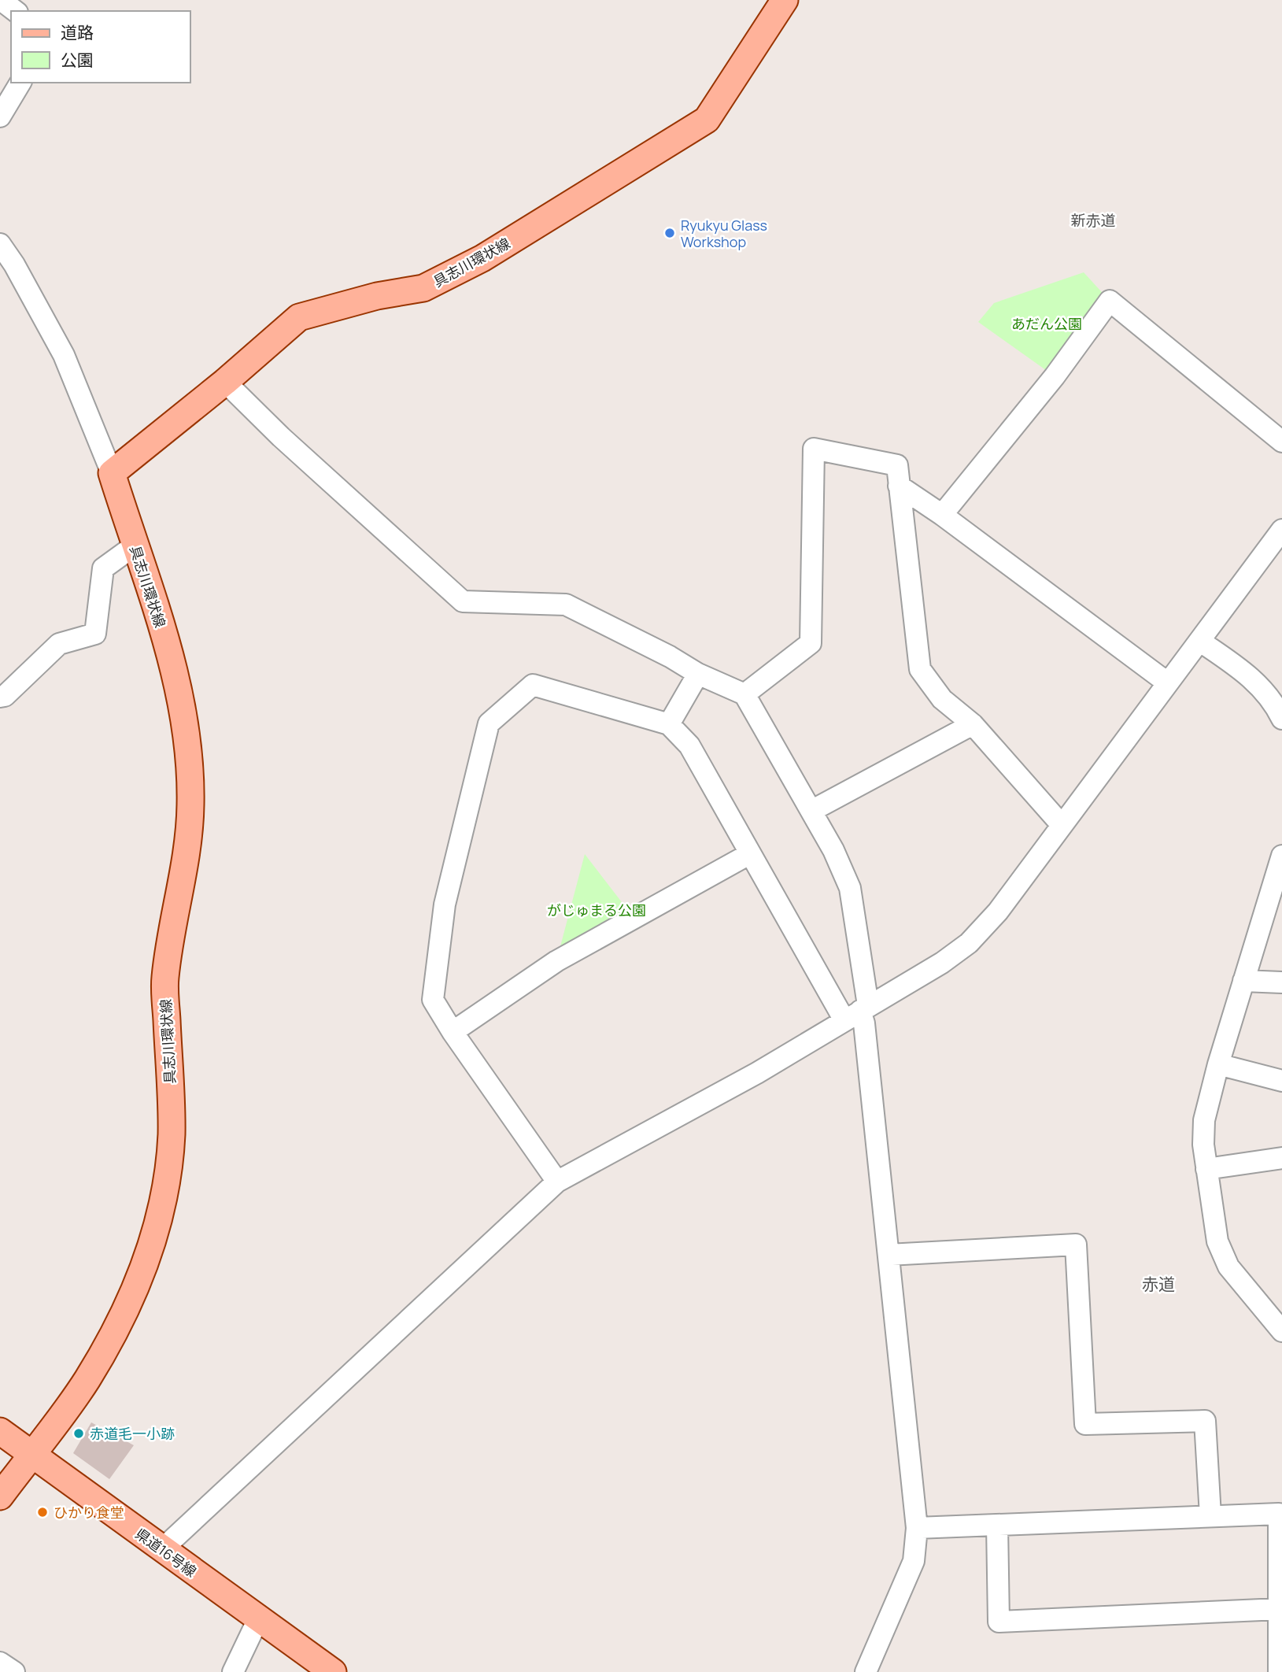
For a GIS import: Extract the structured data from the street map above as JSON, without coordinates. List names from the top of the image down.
{
  "streets": {
    "main road": ["具志川環状線", "県道16号線"]
  },
  "crossings": [
    ["具志川環状線", "県道16号線"]
  ],
  "districts": ["新赤道", "赤道"],
  "parks": ["あだん公園", "がじゅまる公園"],
  "places": ["Ryukyu Glass Workshop", "赤道毛一小跡", "ひかり食堂"],
  "legend": ["道路", "公園"]
}
